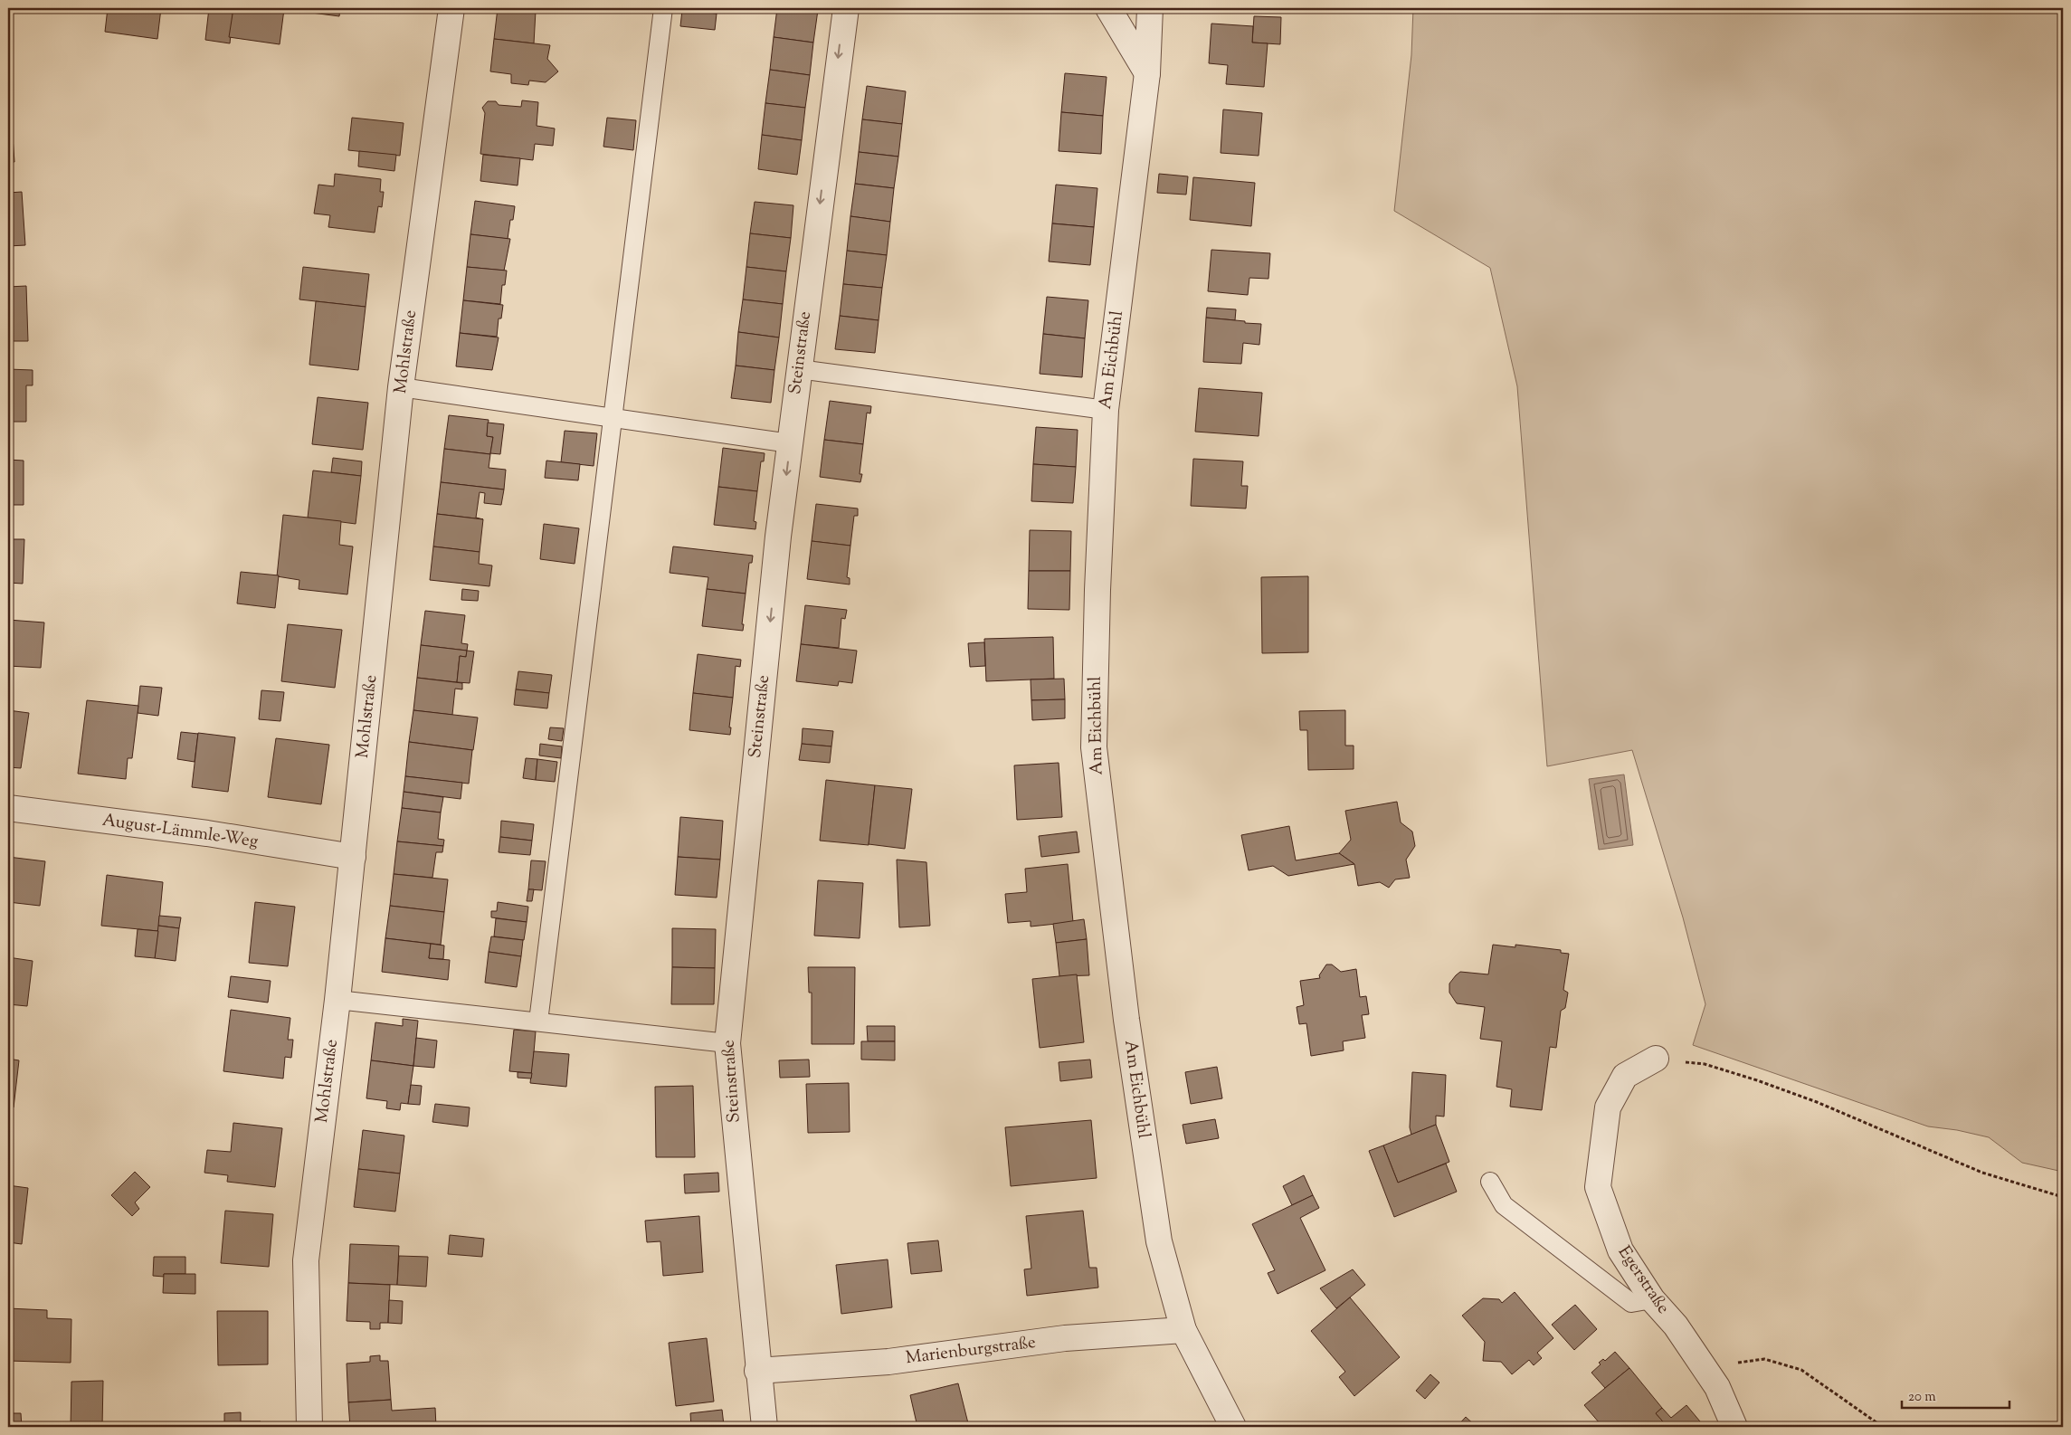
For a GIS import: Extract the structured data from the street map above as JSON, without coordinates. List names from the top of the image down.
{
  "streets": {
    "street": [
      "Mohlstraße",
      "Steinstraße",
      "Am Eichbühl",
      "August-Lämmle-Weg",
      "Egerstraße",
      "Marienburgstraße"
    ]
  },
  "crossings": [
    ["Mohlstraße", "August-Lämmle-Weg"],
    ["Steinstraße", "Marienburgstraße"],
    ["Am Eichbühl", "Marienburgstraße"]
  ],
  "one_way": ["Steinstraße"],
  "scale_bar": "20 m"
}
